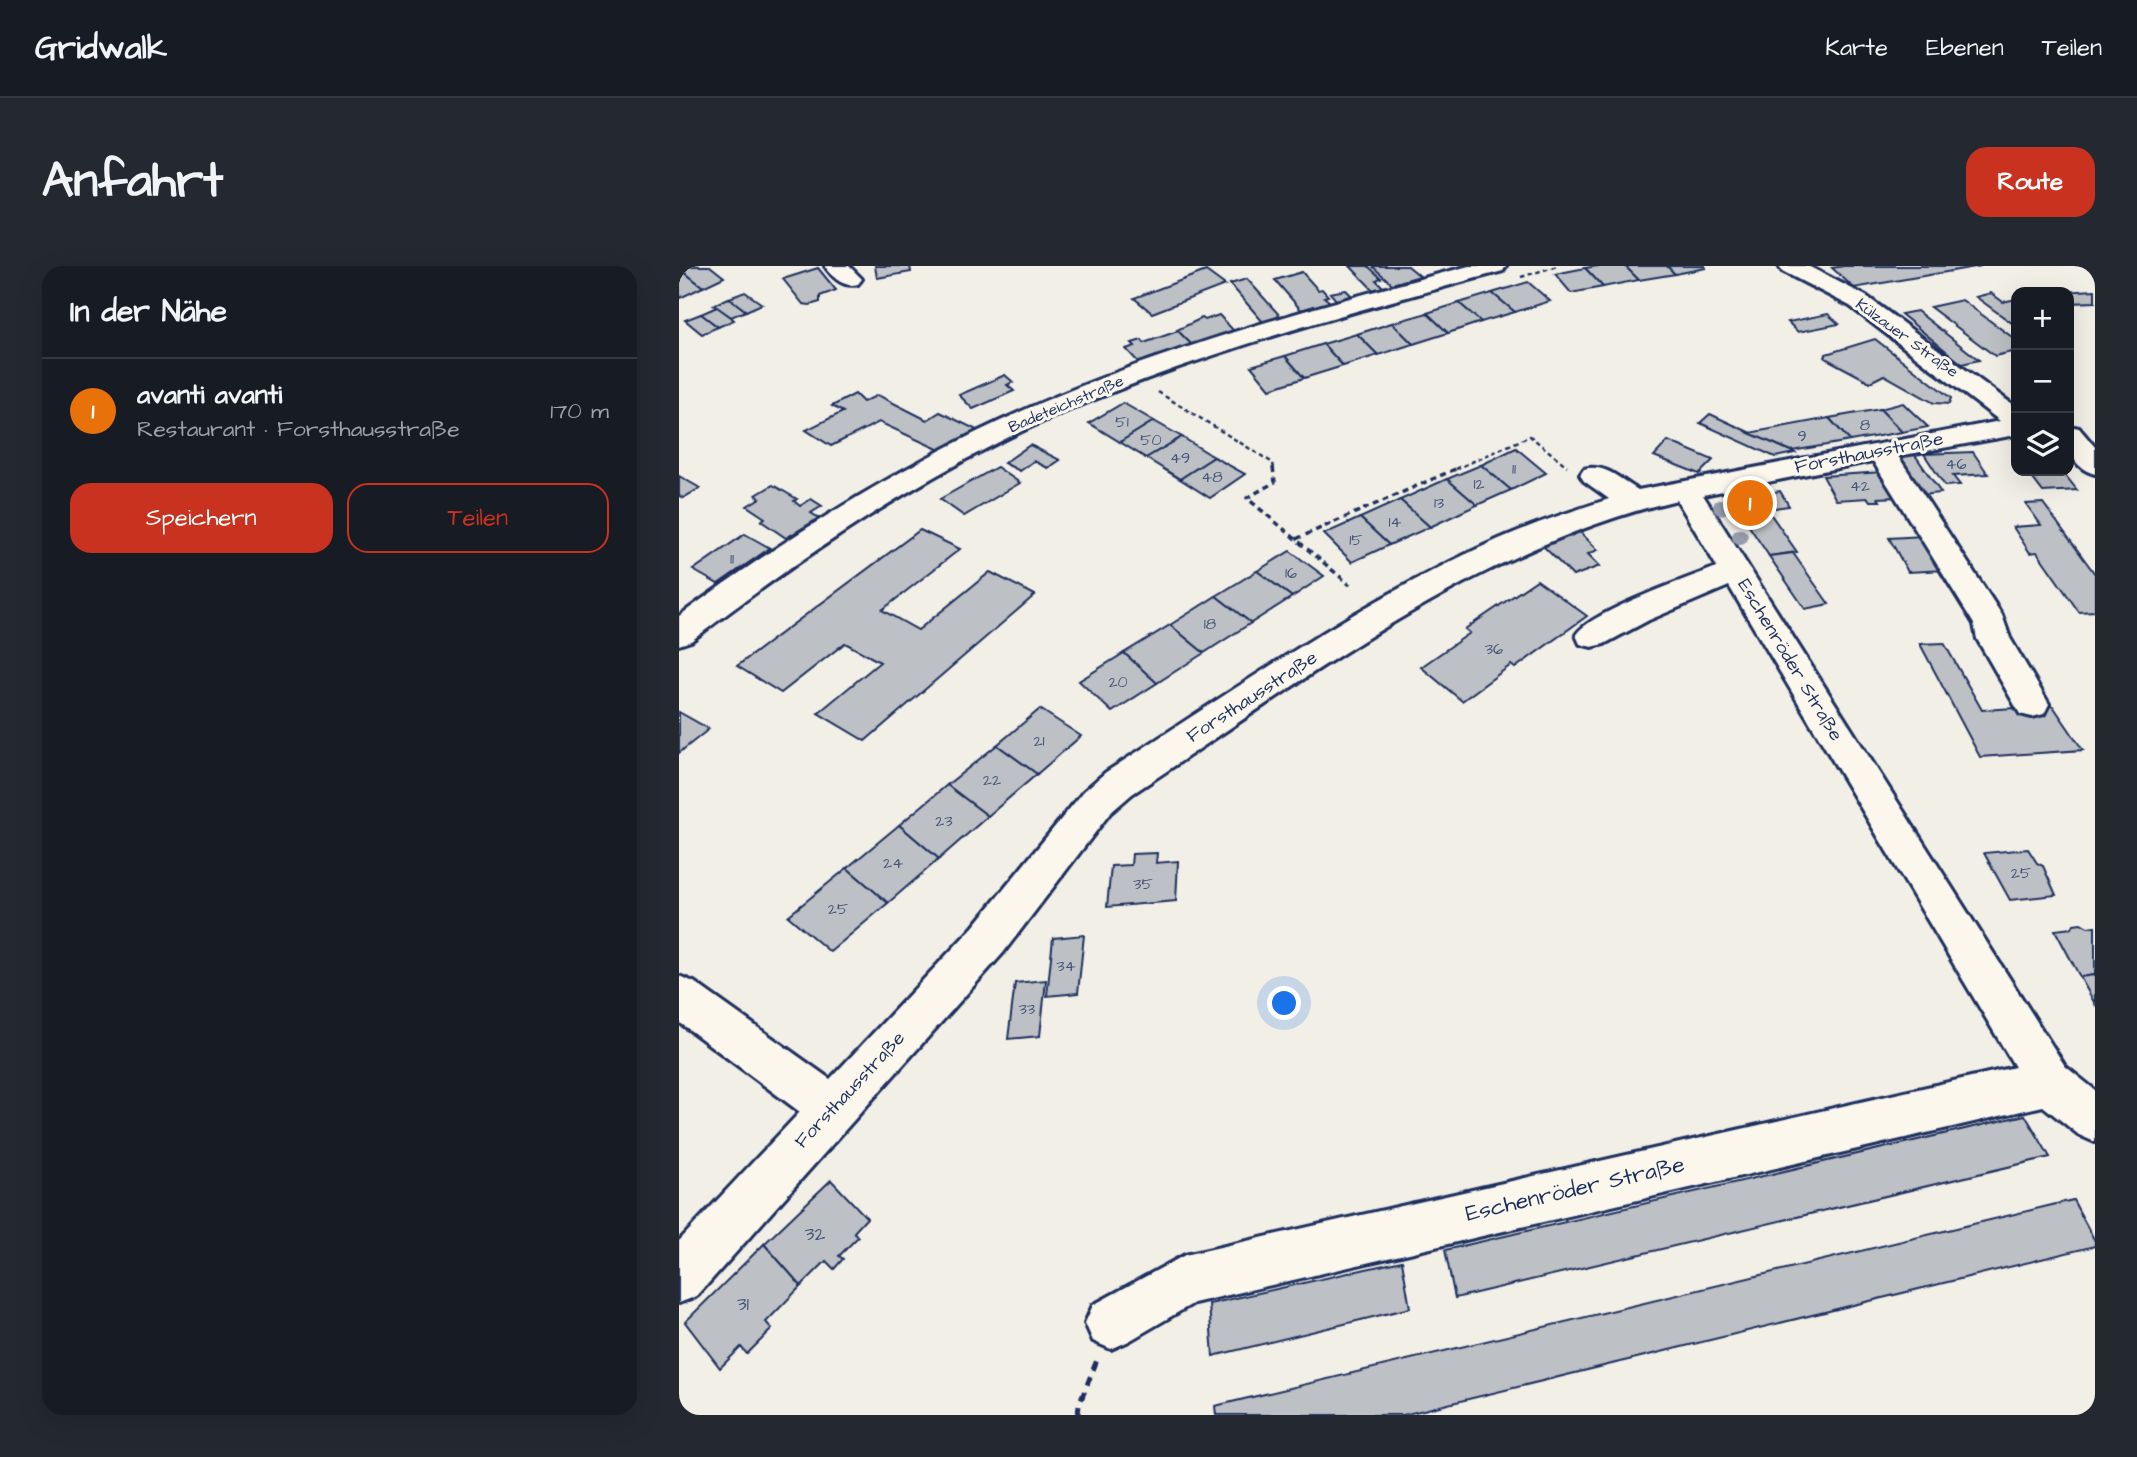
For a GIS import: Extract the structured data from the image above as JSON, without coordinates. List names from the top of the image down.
{
  "streets": {
    "street": [
      "Külzauer Straße",
      "Badeteichstraße",
      "Forsthausstraße",
      "Eschenröder Straße"
    ]
  },
  "crossings": [
    ["Forsthausstraße", "Eschenröder Straße"]
  ],
  "house_numbers": [
    "51",
    "8",
    "9",
    "50",
    "49",
    "46",
    "11",
    "48",
    "12",
    "42",
    "13",
    "14",
    "15",
    "11",
    "16",
    "18",
    "36",
    "20",
    "21",
    "22",
    "23",
    "24",
    "25",
    "35",
    "25",
    "34",
    "33",
    "32",
    "31"
  ],
  "page": {
    "header": "Gridwalk",
    "nav": ["Karte", "Ebenen", "Teilen"],
    "buttons": [
      "Route",
      ["Speichern", "Teilen"]
    ],
    "title": "Anfahrt",
    "heading": "In der Nähe",
    "map_buttons": ["+", "−"],
    "list": [
      {
        "mark": "1",
        "name": "avanti avanti",
        "note": "Restaurant · Forsthausstraße",
        "value": "170 m"
      }
    ],
    "pins": "1"
  }
}
